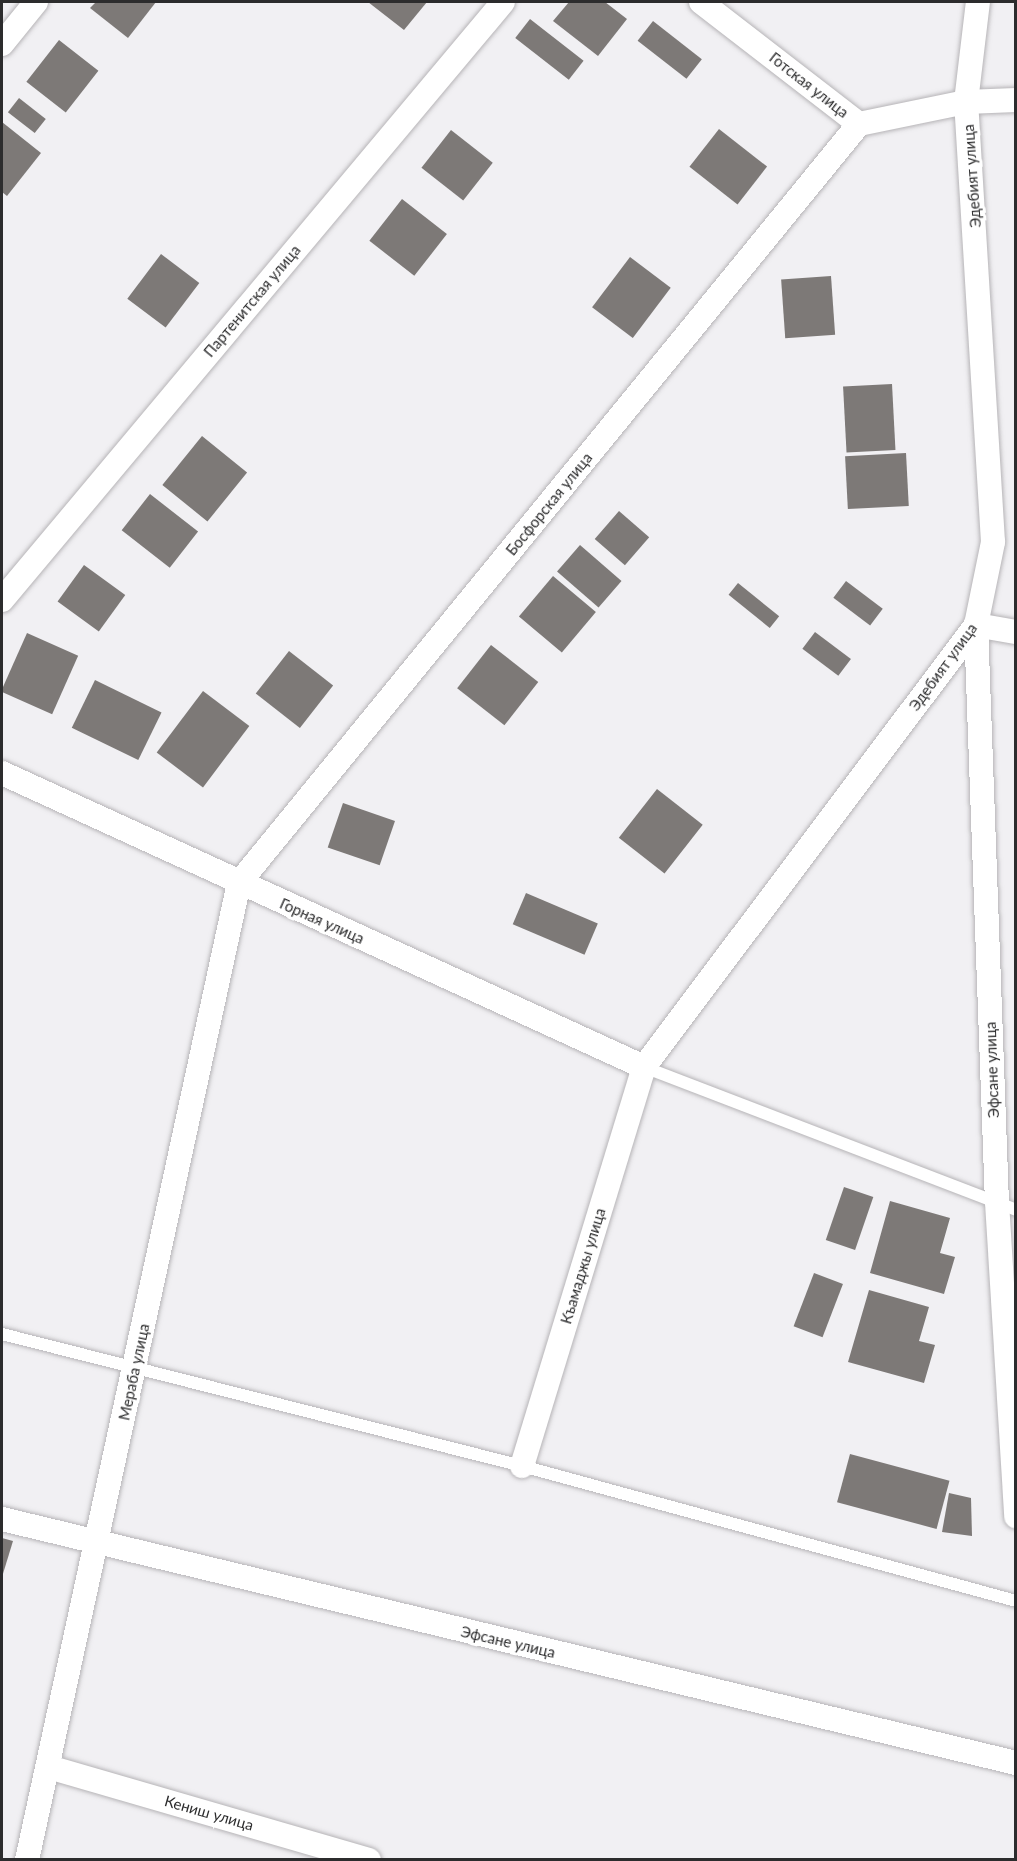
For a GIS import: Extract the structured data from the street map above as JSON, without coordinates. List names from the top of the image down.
{
  "streets": {
    "street": [
      "Готская улица",
      "Эдебият улица",
      "Партенитская улица",
      "Босфорская улица",
      "Горная улица",
      "Эфсане улица",
      "Къамаджы улица",
      "Мераба улица",
      "Кениш улица"
    ]
  },
  "crossings": [
    ["Готская улица", "Эдебият улица"],
    ["Готская улица", "Босфорская улица"],
    ["Эдебият улица", "Горная улица"],
    ["Эдебият улица", "Эфсане улица"],
    ["Эдебият улица", "Къамаджы улица"],
    ["Босфорская улица", "Горная улица"],
    ["Босфорская улица", "Мераба улица"],
    ["Горная улица", "Къамаджы улица"],
    ["Горная улица", "Мераба улица"],
    ["Эфсане улица", "Мераба улица"],
    ["Мераба улица", "Кениш улица"]
  ]
}
